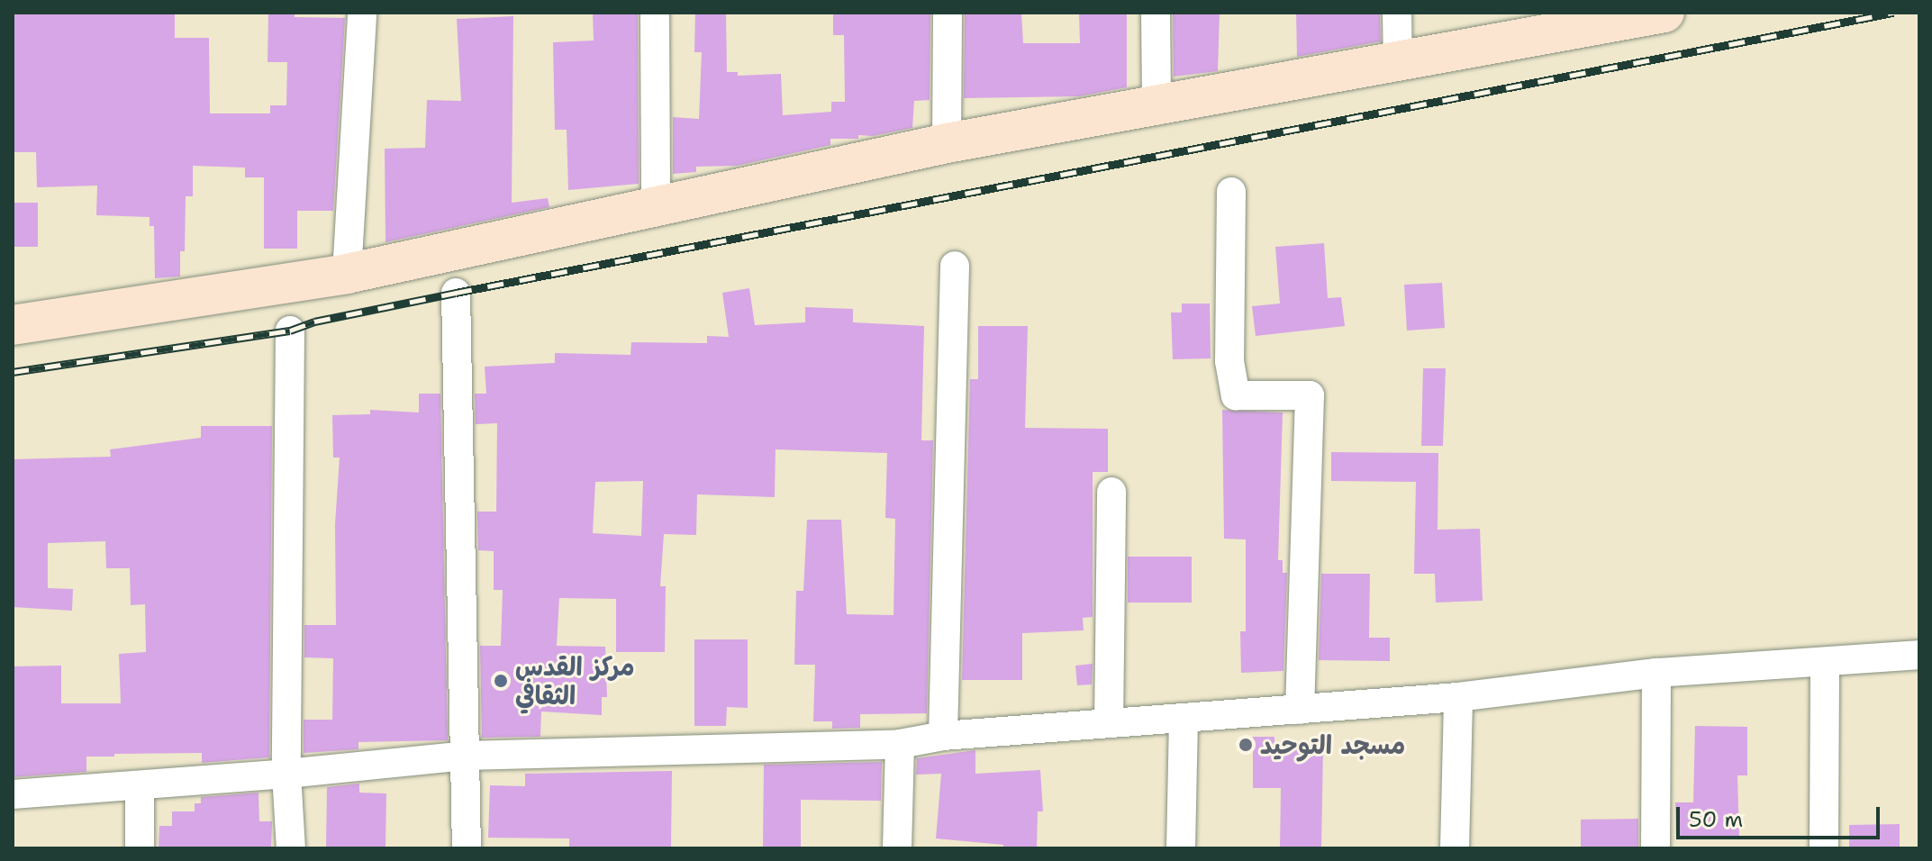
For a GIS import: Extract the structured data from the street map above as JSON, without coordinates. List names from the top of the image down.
{
  "places": ["مركز القدس الثقافي", "مسجد التوحيد"],
  "scale_bar": "50 m"
}
